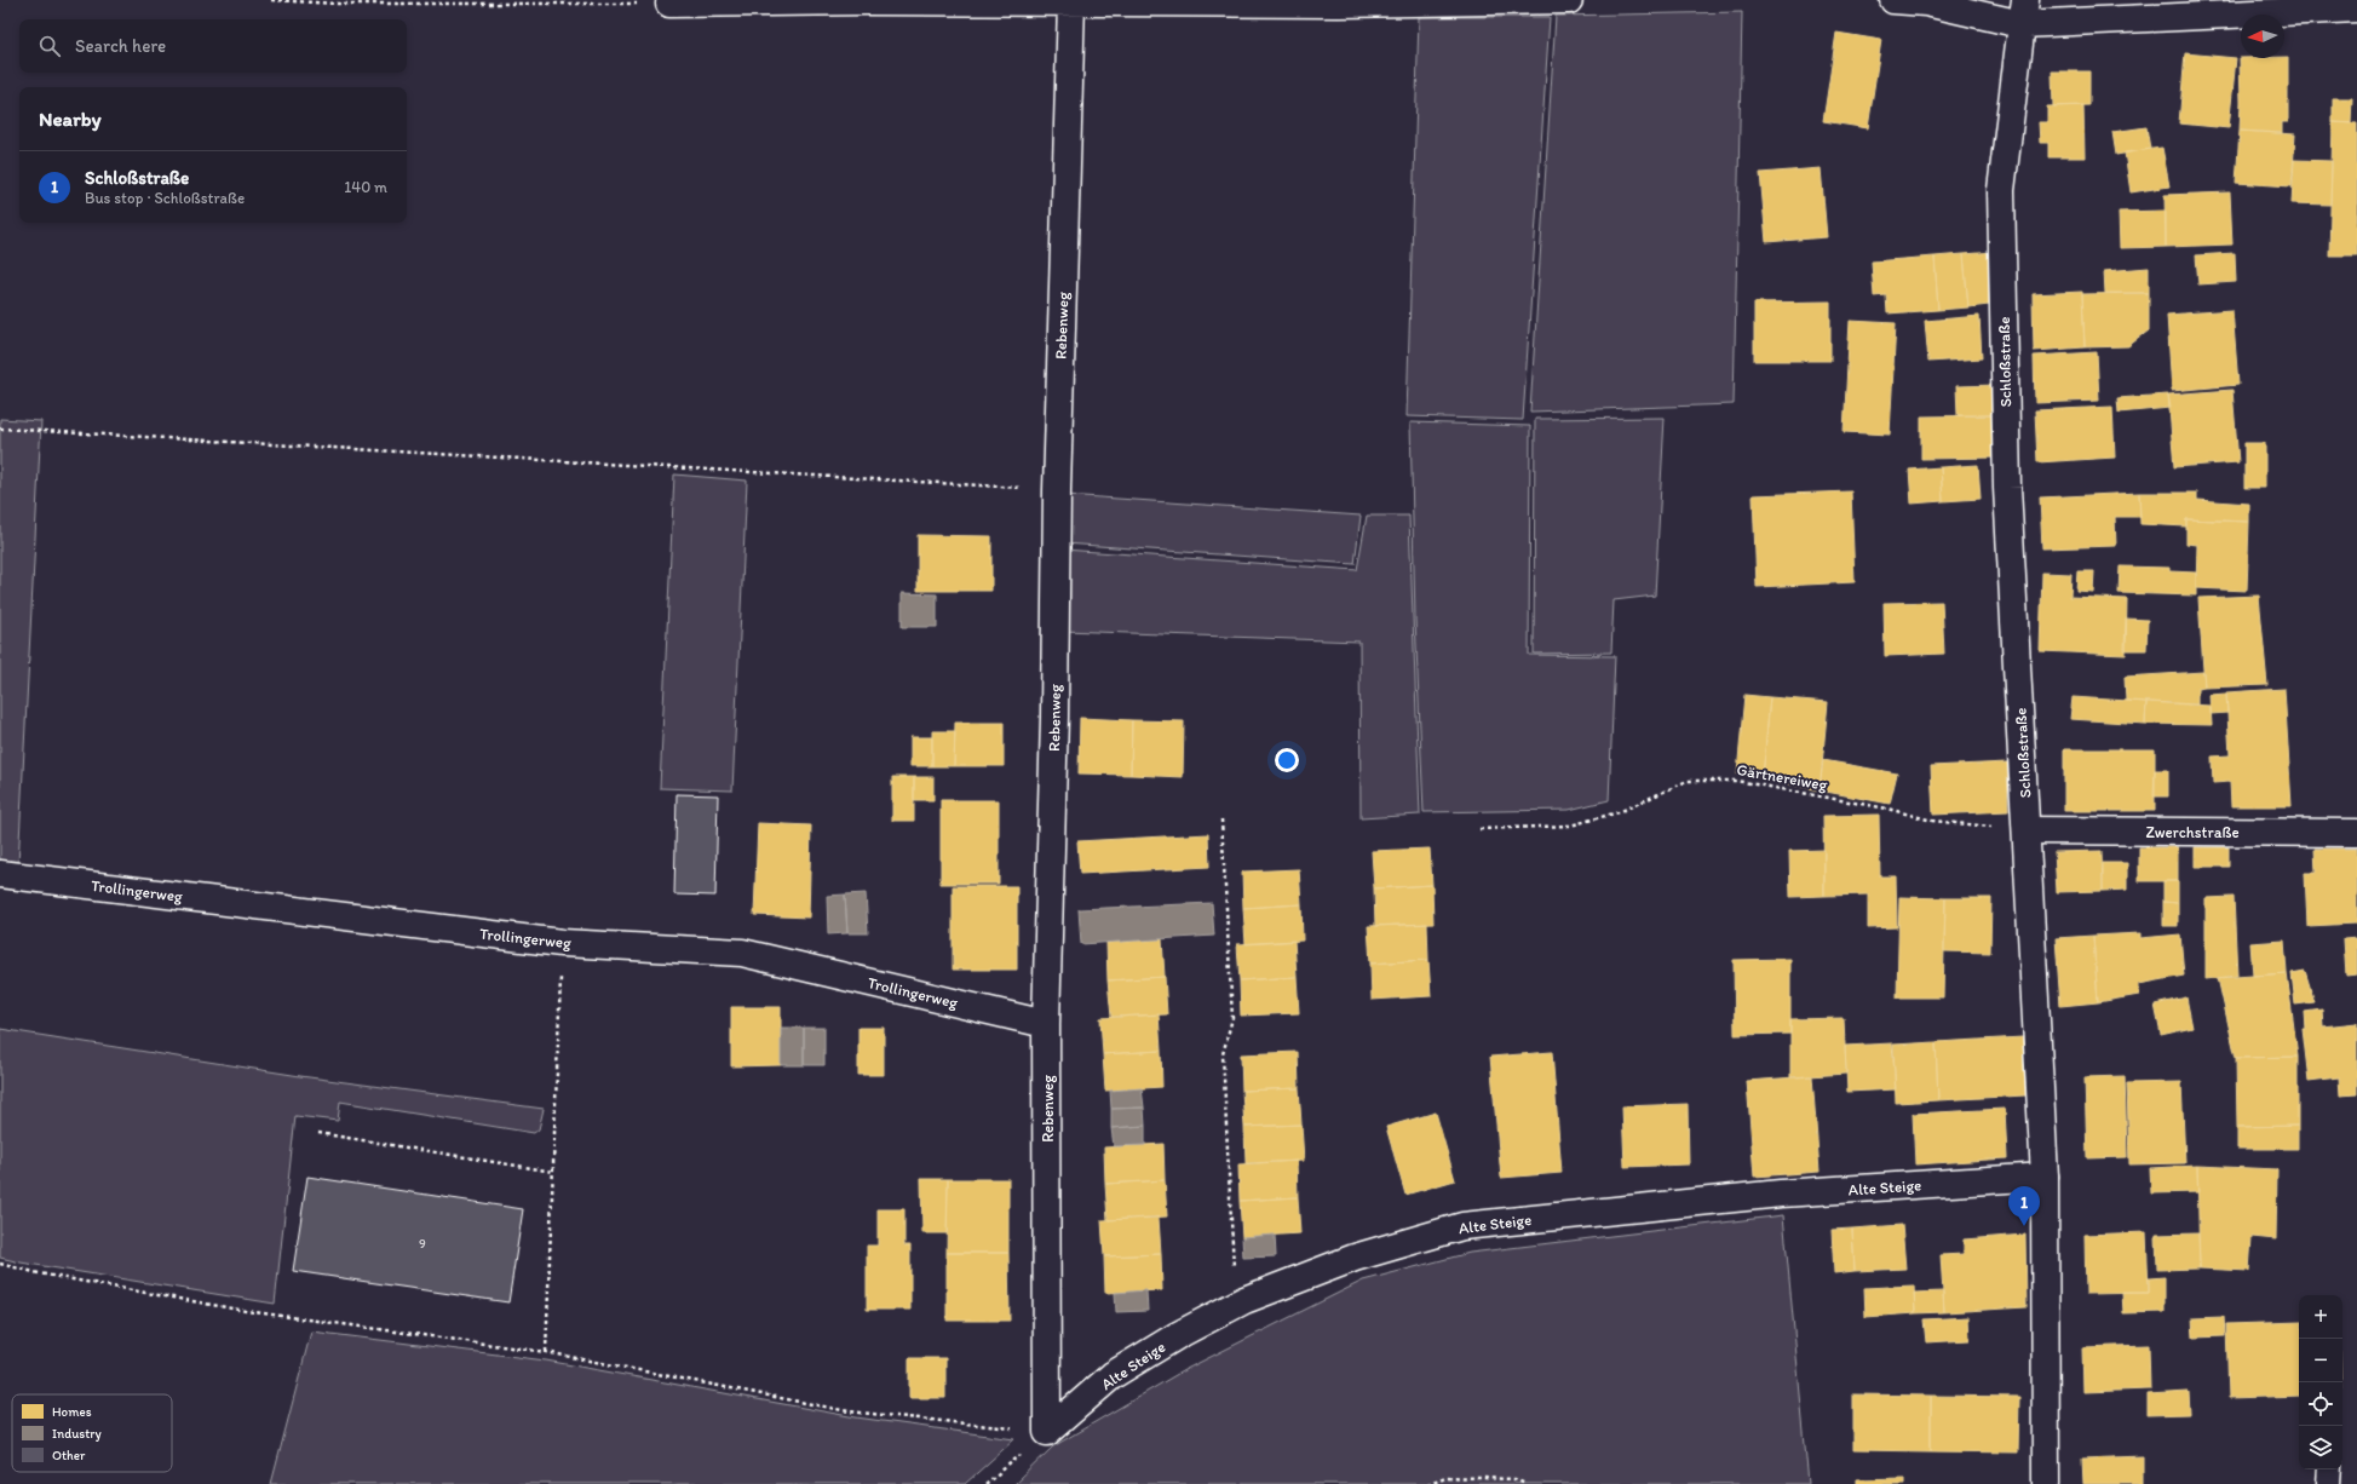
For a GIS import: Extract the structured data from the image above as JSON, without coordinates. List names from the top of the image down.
{
  "streets": {
    "street": [
      "Rebenweg",
      "Schloßstraße",
      "Zwerchstraße",
      "Trollingerweg",
      "Alte Steige"
    ],
    "path": ["Gärtnereiweg"]
  },
  "crossings": [
    ["Rebenweg", "Trollingerweg"],
    ["Rebenweg", "Alte Steige"],
    ["Schloßstraße", "Gärtnereiweg"],
    ["Schloßstraße", "Zwerchstraße"],
    ["Schloßstraße", "Alte Steige"],
    ["Gärtnereiweg", "Zwerchstraße"]
  ],
  "house_numbers": ["9"],
  "legend": ["Homes", "Industry", "Other"],
  "north": "left",
  "page": {
    "search": "Search here",
    "heading": "Nearby",
    "list": [
      {
        "mark": "1",
        "name": "Schloßstraße",
        "note": "Bus stop · Schloßstraße",
        "value": "140 m"
      }
    ],
    "pins": "1",
    "map_buttons": ["+", "−"]
  }
}
